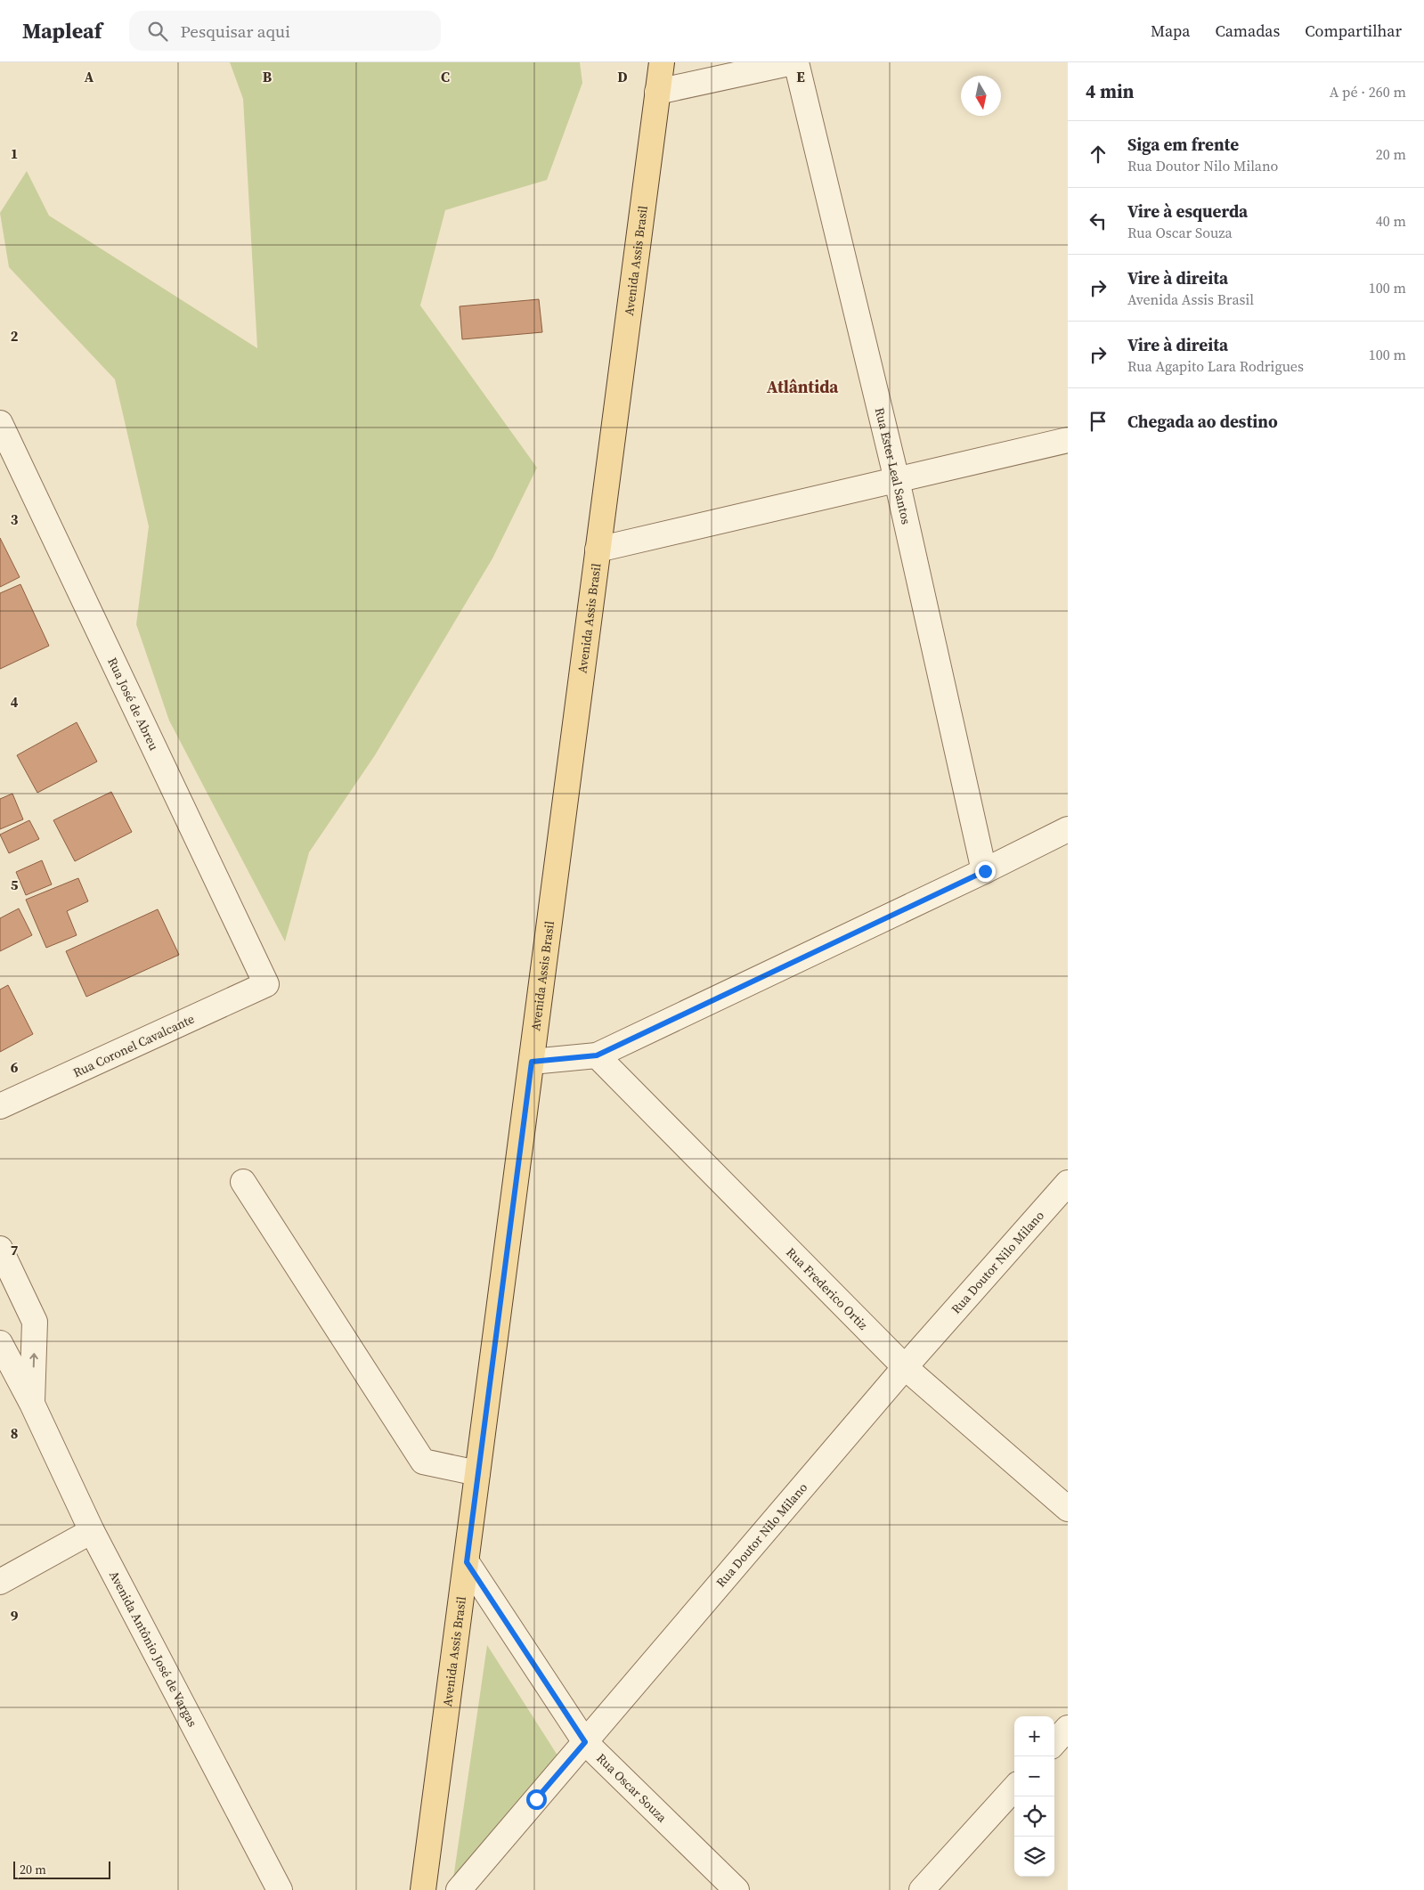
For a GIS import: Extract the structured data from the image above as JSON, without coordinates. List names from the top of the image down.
{
  "streets": {
    "main road": ["Avenida Assis Brasil"],
    "street": [
      "Rua Ester Leal Santos",
      "Rua José de Abreu",
      "Rua Coronel Cavalcante",
      "Rua Doutor Nilo Milano",
      "Rua Frederico Ortiz",
      "Avenida Antônio José de Vargas",
      "Rua Oscar Souza"
    ]
  },
  "crossings": [
    ["Avenida Assis Brasil", "Rua Oscar Souza"],
    ["Rua José de Abreu", "Rua Coronel Cavalcante"],
    ["Rua Doutor Nilo Milano", "Rua Frederico Ortiz"],
    ["Rua Doutor Nilo Milano", "Rua Oscar Souza"]
  ],
  "districts": ["Atlântida"],
  "scale_bar": "20 m",
  "north": "bottom",
  "page": {
    "header": "Mapleaf",
    "search": "Pesquisar aqui",
    "nav": ["Mapa", "Camadas", "Compartilhar"],
    "heading": ["4 min", "A pé · 260 m"],
    "list": [
      ["Siga em frente", "Rua Doutor Nilo Milano", "20 m"],
      ["Vire à esquerda", "Rua Oscar Souza", "40 m"],
      ["Vire à direita", "Avenida Assis Brasil", "100 m"],
      ["Vire à direita", "Rua Agapito Lara Rodrigues", "100 m"],
      "Chegada ao destino"
    ],
    "map_buttons": ["+", "−"],
    "scale": "20 m"
  },
  "grid": {
    "columns": [
      "A",
      "B",
      "C",
      "D",
      "E"
    ],
    "rows": [
      "1",
      "2",
      "3",
      "4",
      "5",
      "6",
      "7",
      "8",
      "9"
    ]
  }
}
